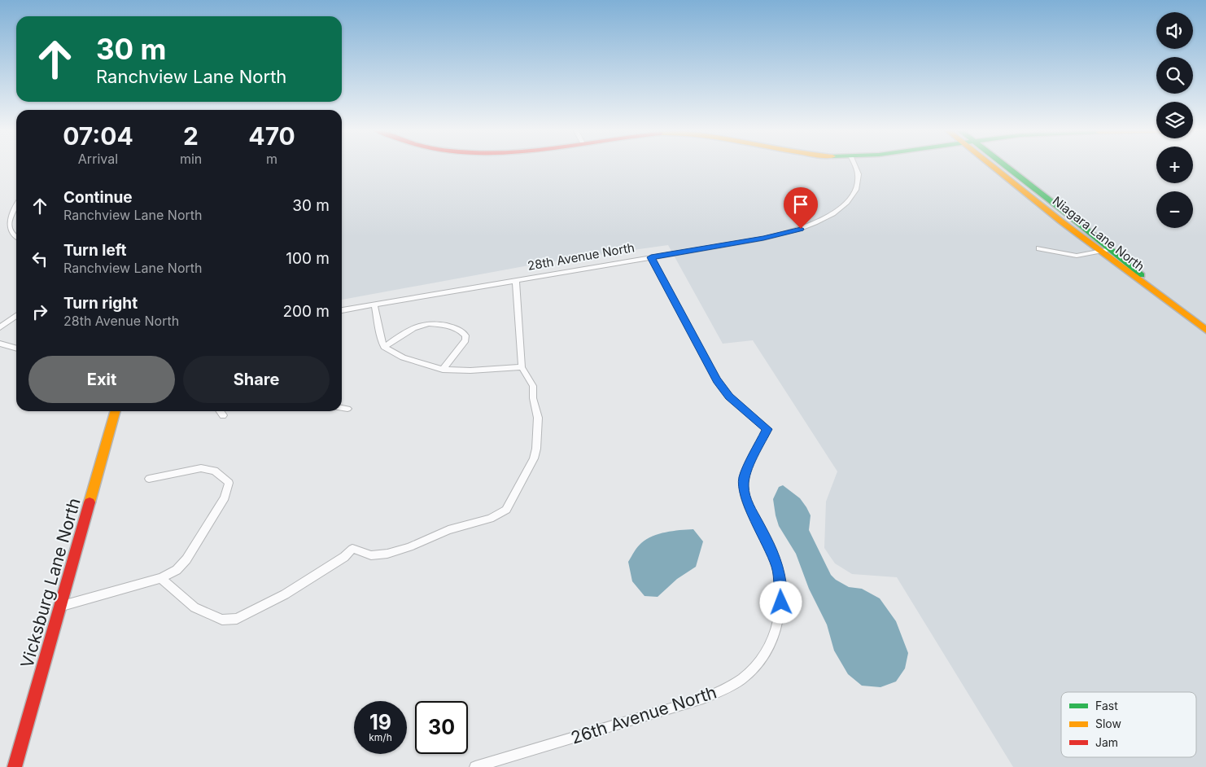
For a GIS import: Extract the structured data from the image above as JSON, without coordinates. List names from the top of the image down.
{
  "streets": {
    "street": [
      "Niagara Lane North",
      "28th Avenue North",
      "Vicksburg Lane North",
      "26th Avenue North"
    ]
  },
  "crossings": [
    ["28th Avenue North", "26th Avenue North"]
  ],
  "legend": ["Fast", "Slow", "Jam"],
  "page": {
    "map_buttons": ["+", "−"],
    "turn": ["30 m", "Ranchview Lane North"],
    "eta": [
      "07:04",
      "Arrival",
      "2",
      "min",
      "470",
      "m"
    ],
    "list": [
      {
        "name": "Continue",
        "note": "Ranchview Lane North",
        "value": "30 m"
      },
      {
        "name": "Turn left",
        "note": "Ranchview Lane North",
        "value": "100 m"
      },
      {
        "name": "Turn right",
        "note": "28th Avenue North",
        "value": "200 m"
      }
    ],
    "buttons": ["Exit", "Share"],
    "speed": "19 km/h",
    "limit": "30"
  }
}
